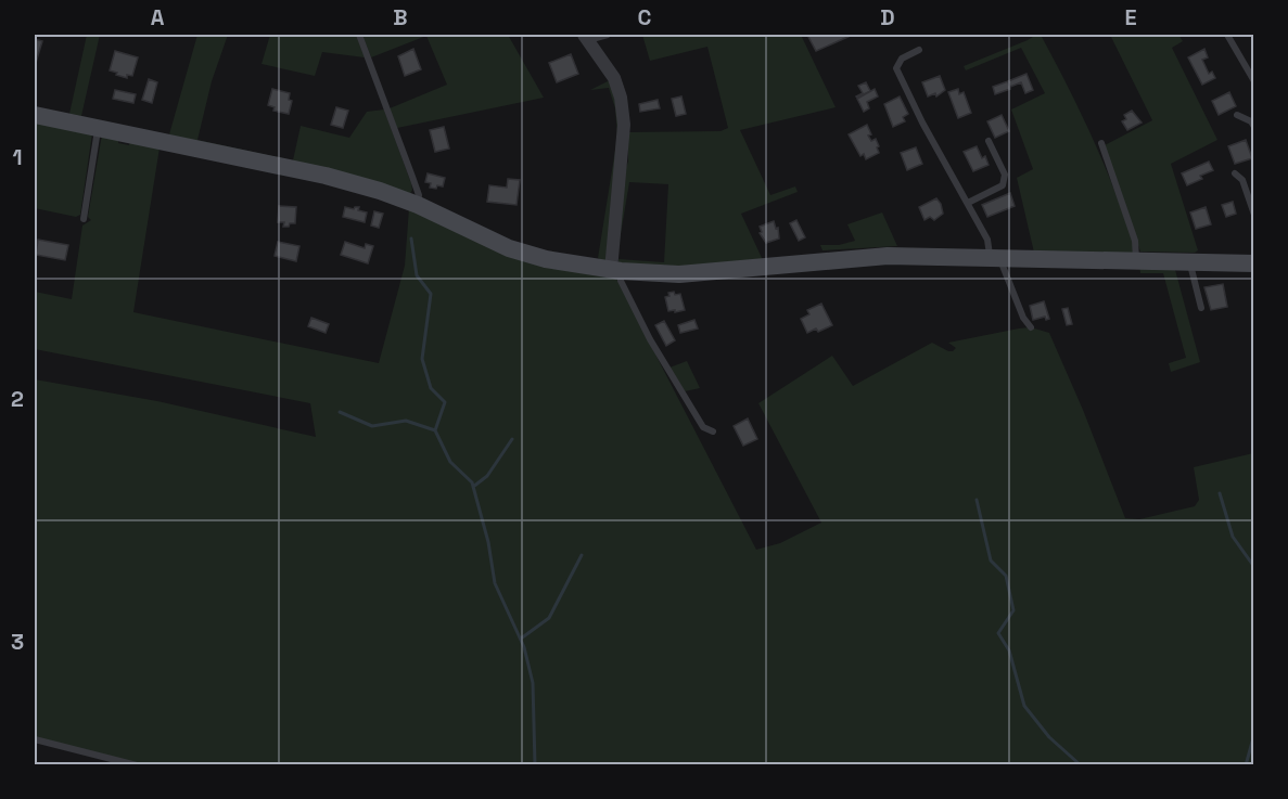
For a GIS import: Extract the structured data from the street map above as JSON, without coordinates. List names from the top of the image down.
{
  "grid": {
    "columns": [
      "A",
      "B",
      "C",
      "D",
      "E"
    ],
    "rows": ["1", "2", "3"]
  }
}
